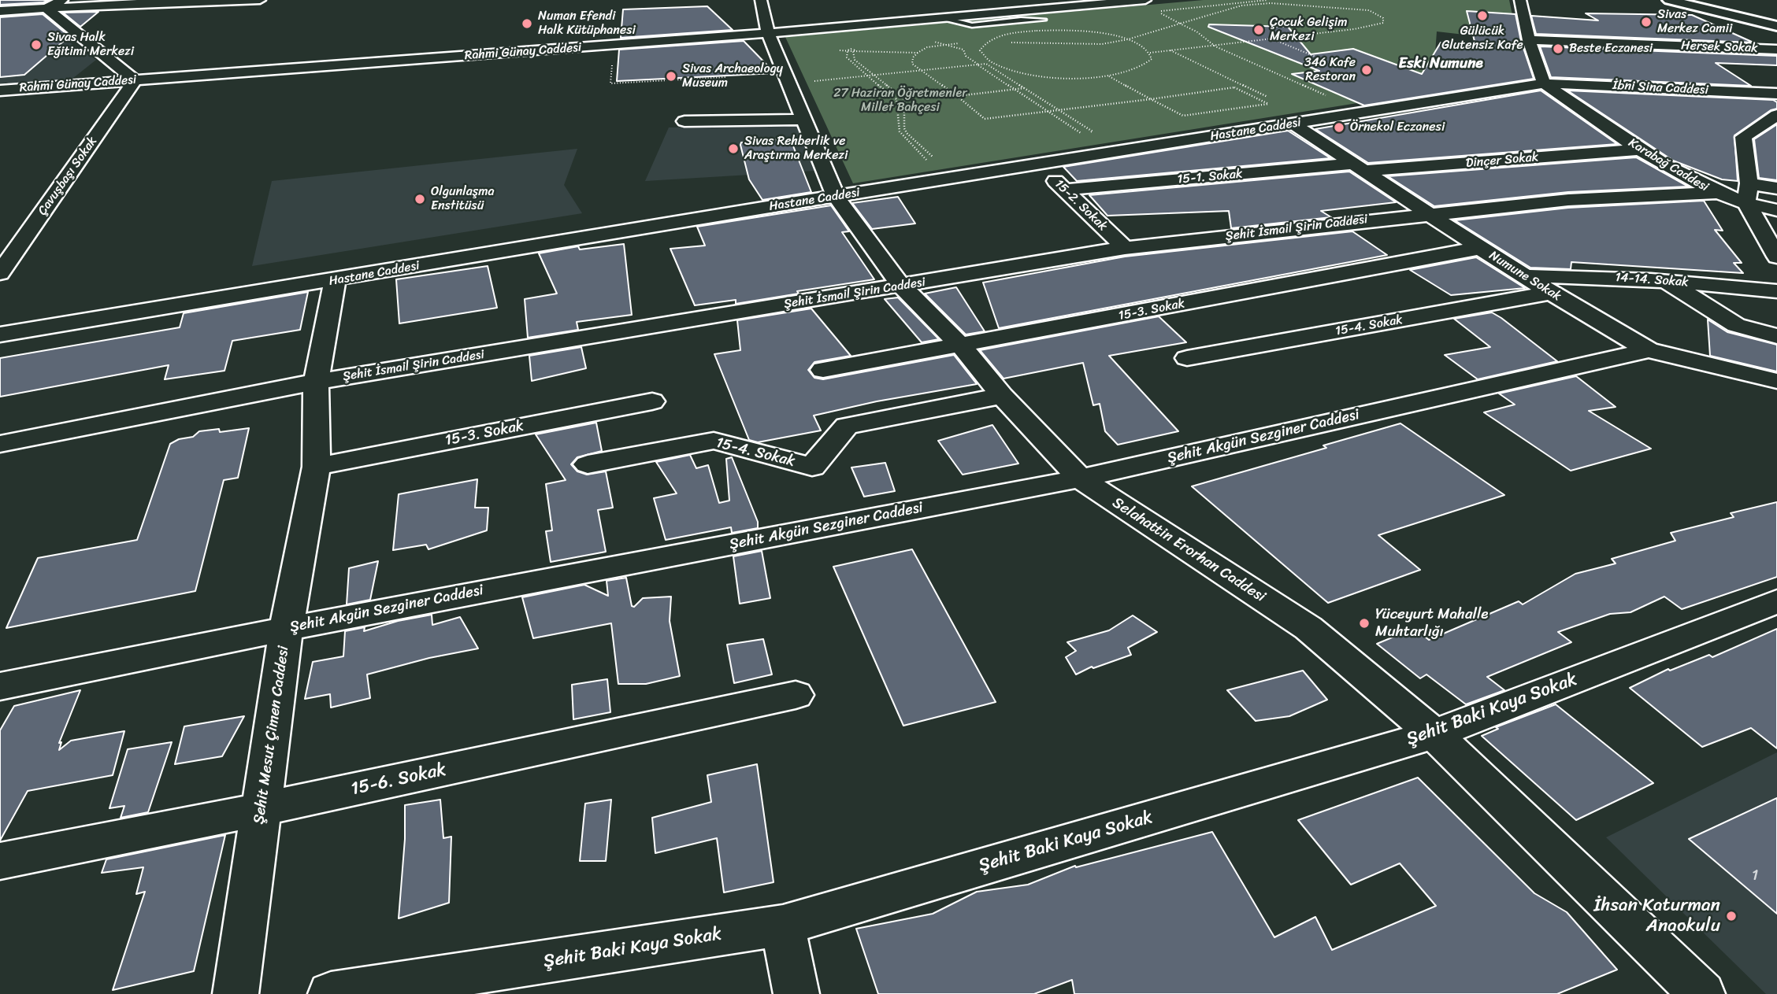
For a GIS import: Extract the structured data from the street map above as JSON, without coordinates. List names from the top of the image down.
{
  "streets": {
    "street": [
      "Hersek Sokak",
      "Rahmi Günay Caddesi",
      "İbni Sina Caddesi",
      "Hastane Caddesi",
      "Dinçer Sokak",
      "Karabağ Caddesi",
      "Çavuşbaşı Sokak",
      "15-1. Sokak",
      "15-2. Sokak",
      "Şehit İsmail Şirin Caddesi",
      "Numune Sokak",
      "14-14. Sokak",
      "15-3. Sokak",
      "15-4. Sokak",
      "Şehit Akgün Sezginer Caddesi",
      "Selahattin Erorhan Caddesi",
      "Şehit Baki Kaya Sokak",
      "Şehit Mesut Çimen Caddesi",
      "15-6. Sokak"
    ]
  },
  "crossings": [
    ["Rahmi Günay Caddesi", "Çavuşbaşı Sokak"],
    ["Rahmi Günay Caddesi", "Selahattin Erorhan Caddesi"],
    ["İbni Sina Caddesi", "Hastane Caddesi"],
    ["İbni Sina Caddesi", "Karabağ Caddesi"],
    ["Hastane Caddesi", "Karabağ Caddesi"],
    ["Hastane Caddesi", "15-2. Sokak"],
    ["Hastane Caddesi", "Numune Sokak"],
    ["Hastane Caddesi", "Selahattin Erorhan Caddesi"],
    ["Hastane Caddesi", "Şehit Mesut Çimen Caddesi"],
    ["Dinçer Sokak", "Karabağ Caddesi"],
    ["Dinçer Sokak", "15-1. Sokak"],
    ["Dinçer Sokak", "Numune Sokak"],
    ["Karabağ Caddesi", "Şehit İsmail Şirin Caddesi"],
    ["15-1. Sokak", "15-2. Sokak"],
    ["15-1. Sokak", "Numune Sokak"],
    ["15-2. Sokak", "Şehit İsmail Şirin Caddesi"],
    ["Şehit İsmail Şirin Caddesi", "Numune Sokak"],
    ["Şehit İsmail Şirin Caddesi", "Selahattin Erorhan Caddesi"],
    ["Şehit İsmail Şirin Caddesi", "Şehit Mesut Çimen Caddesi"],
    ["Numune Sokak", "14-14. Sokak"],
    ["Numune Sokak", "15-3. Sokak"],
    ["Numune Sokak", "15-4. Sokak"],
    ["Numune Sokak", "Şehit Akgün Sezginer Caddesi"],
    ["15-3. Sokak", "Selahattin Erorhan Caddesi"],
    ["15-3. Sokak", "Şehit Mesut Çimen Caddesi"],
    ["15-4. Sokak", "Selahattin Erorhan Caddesi"],
    ["Şehit Akgün Sezginer Caddesi", "Selahattin Erorhan Caddesi"],
    ["Şehit Akgün Sezginer Caddesi", "Şehit Mesut Çimen Caddesi"],
    ["Selahattin Erorhan Caddesi", "Şehit Baki Kaya Sokak"],
    ["Şehit Mesut Çimen Caddesi", "15-6. Sokak"]
  ],
  "districts": ["Eski Numune"],
  "parks": ["27 Haziran Öğretmenler Millet Bahçesi"],
  "places": [
    "Gülücük Glutensiz Kafe",
    "Sivas Merkez Camii",
    "Numan Efendi Halk Kütüphanesi",
    "Çocuk Gelişim Merkezi",
    "Sivas Halk Eğitimi Merkezi",
    "Beste Eczanesi",
    "346 Kafe Restoran",
    "Sivas Archaeology Museum",
    "Örnekol Eczanesi",
    "Sivas Rehberlik ve Araştırma Merkezi",
    "Olgunlaşma Enstitüsü",
    "Yüceyurt Mahalle Muhtarlığı",
    "İhsan Katurman Anaokulu"
  ],
  "house_numbers": ["1"]
}
